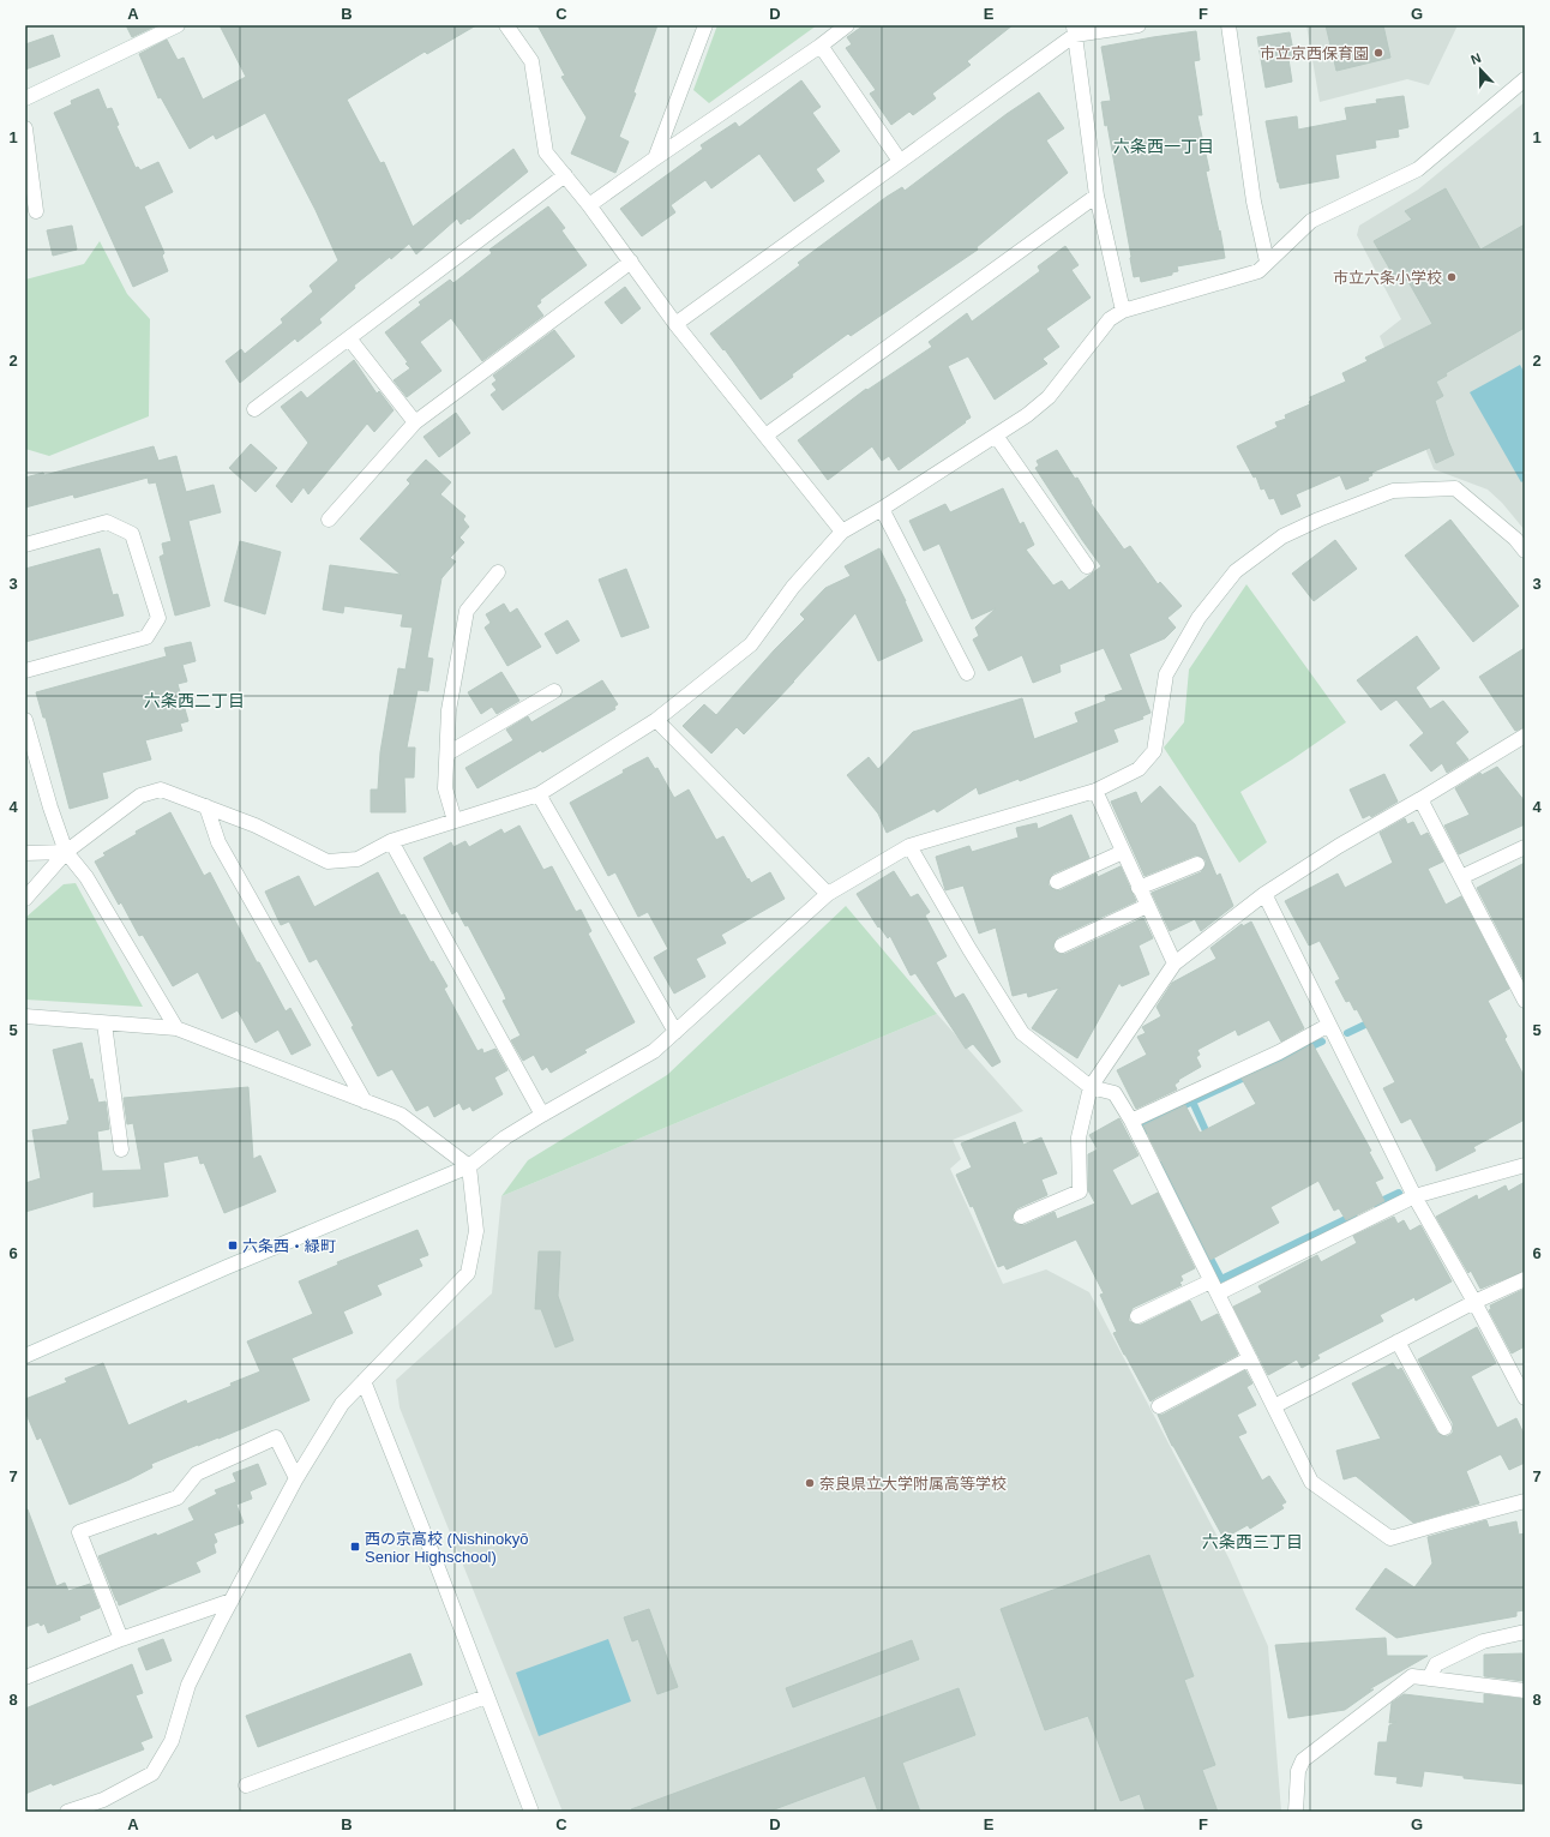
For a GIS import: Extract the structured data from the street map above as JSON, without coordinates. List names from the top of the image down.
{
  "districts": ["六条西一丁目", "六条西二丁目", "六条西三丁目"],
  "places": {
    "other": ["市立京西保育園", "市立六条小学校", "奈良県立大学附属高等学校"],
    "transit": ["六条西・緑町", "西の京高校 (Nishinokyō Senior Highschool)"]
  },
  "north": "top",
  "grid": {
    "columns": [
      "A",
      "B",
      "C",
      "D",
      "E",
      "F",
      "G"
    ],
    "rows": [
      "1",
      "2",
      "3",
      "4",
      "5",
      "6",
      "7",
      "8"
    ]
  }
}
